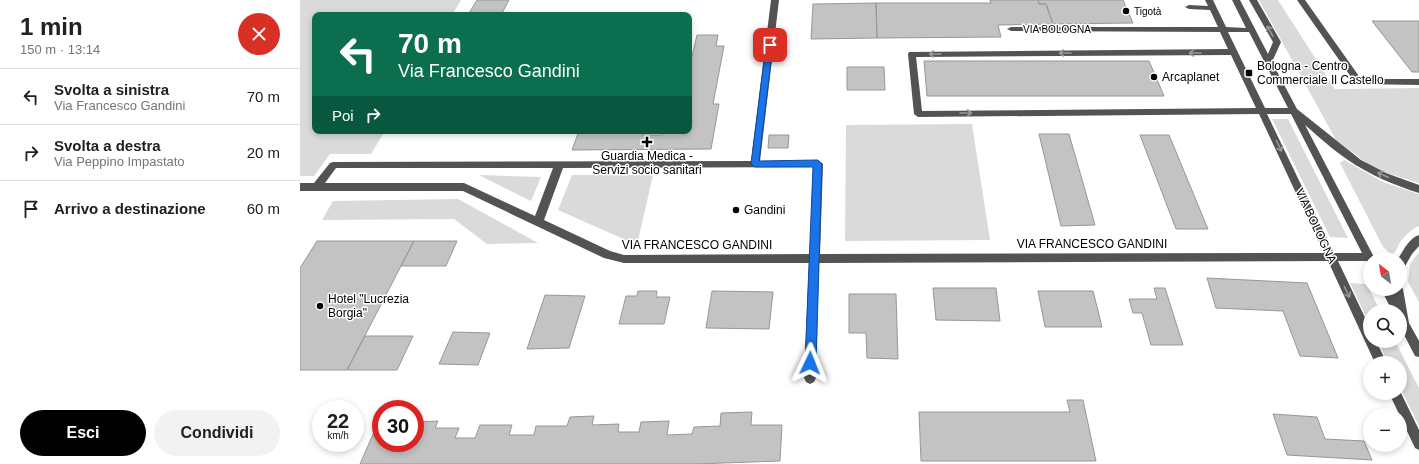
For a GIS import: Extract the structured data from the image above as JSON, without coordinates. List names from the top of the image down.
{
  "streets": {
    "street": ["VIA BOLOGNA", "VIA FRANCESCO GANDINI"]
  },
  "crossings": [
    ["VIA BOLOGNA", "VIA FRANCESCO GANDINI"]
  ],
  "places": {
    "other": [
      "Tigotà",
      "Arcaplanet",
      "Gandini",
      "Hotel \"Lucrezia Borgia\""
    ],
    "transit": ["Bologna - Centro Commerciale Il Castello"],
    "health": ["Guardia Medica - Servizi socio sanitari"]
  },
  "north": "top left",
  "page": {
    "heading": ["1 min", "150 m · 13:14"],
    "turn": ["70 m", "Via Francesco Gandini"],
    "list": [
      {
        "name": "Svolta a sinistra",
        "note": "Via Francesco Gandini",
        "value": "70 m"
      },
      {
        "name": "Svolta a destra",
        "note": "Via Peppino Impastato",
        "value": "20 m"
      },
      {
        "name": "Arrivo a destinazione",
        "value": "60 m"
      }
    ],
    "then": "Poi",
    "map_buttons": ["+", "−"],
    "speed": "22 km/h",
    "limit": "30",
    "buttons": ["Esci", "Condividi"]
  }
}
